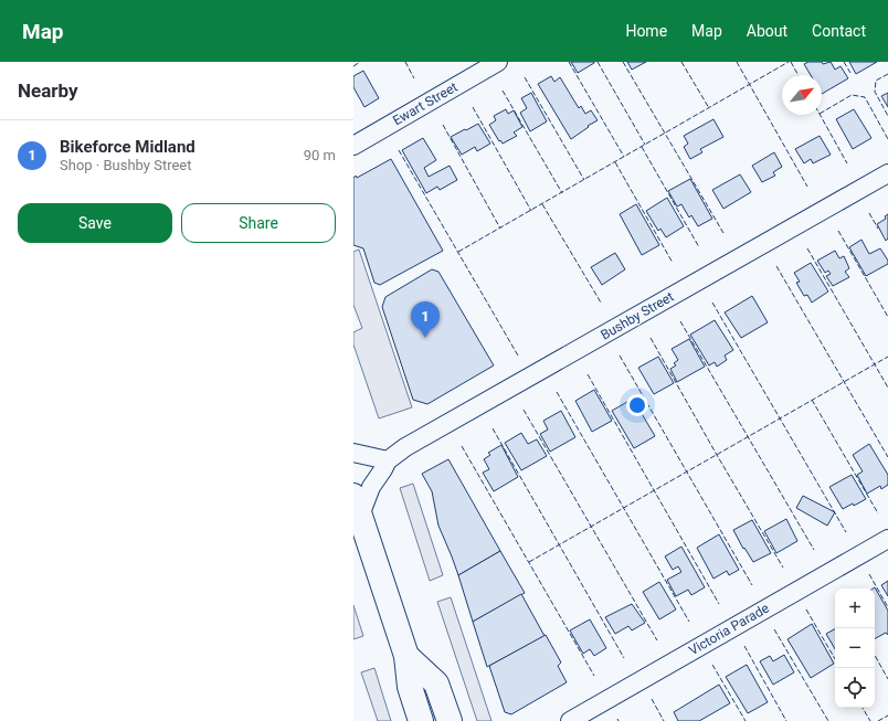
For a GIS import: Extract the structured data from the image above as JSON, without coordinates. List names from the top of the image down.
{
  "streets": {
    "street": ["Ewart Street", "Bushby Street", "Victoria Parade"]
  },
  "north": "top right",
  "page": {
    "header": "Map",
    "nav": [
      "Home",
      "Map",
      "About",
      "Contact"
    ],
    "heading": "Nearby",
    "list": [
      {
        "mark": "1",
        "name": "Bikeforce Midland",
        "note": "Shop · Bushby Street",
        "value": "90 m"
      }
    ],
    "buttons": ["Save", "Share"],
    "pins": "1",
    "map_buttons": ["+", "−"]
  }
}
